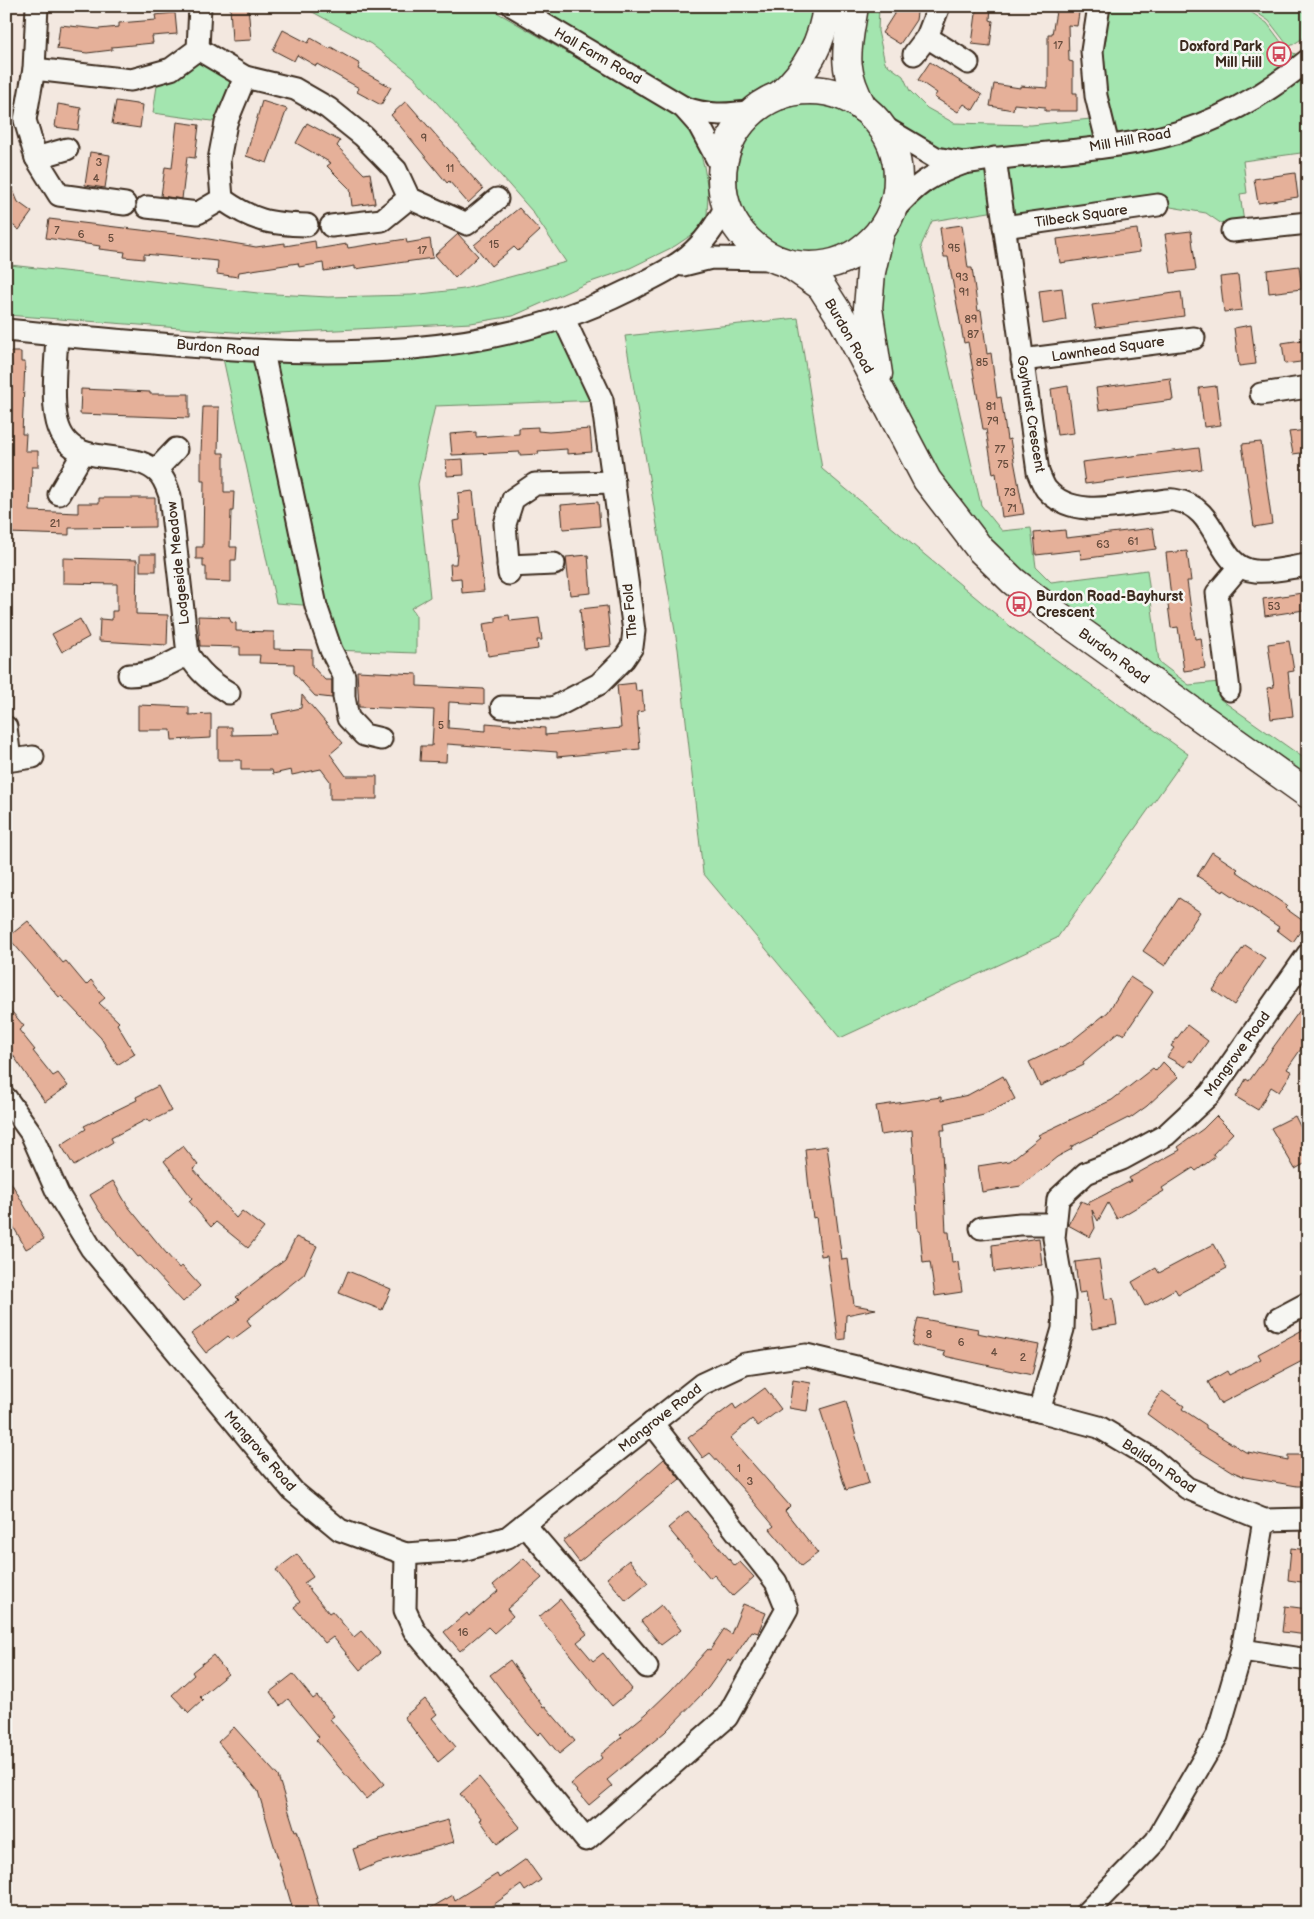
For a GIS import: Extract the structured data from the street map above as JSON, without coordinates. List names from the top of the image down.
{
  "streets": {
    "main road": ["Burdon Road"],
    "street": [
      "Hall Farm Road",
      "Mill Hill Road",
      "Tilbeck Square",
      "Lawnhead Square",
      "Gayhurst Crescent",
      "Lodgeside Meadow",
      "The Fold",
      "Mangrove Road",
      "Baildon Road"
    ]
  },
  "crossings": [
    ["Hall Farm Road", "Mill Hill Road"],
    ["Hall Farm Road", "Burdon Road"],
    ["Mill Hill Road", "Burdon Road"],
    ["Mill Hill Road", "Gayhurst Crescent"],
    ["Tilbeck Square", "Gayhurst Crescent"],
    ["Burdon Road", "The Fold"],
    ["Lawnhead Square", "Gayhurst Crescent"],
    ["Mangrove Road", "Baildon Road"]
  ],
  "places": {
    "bus stop": ["Doxford Park Mill Hill", "Burdon Road-Bayhurst Crescent"]
  },
  "house_numbers": [
    "17",
    "9",
    "3",
    "11",
    "4",
    "7",
    "6",
    "5",
    "15",
    "95",
    "17",
    "93",
    "91",
    "89",
    "87",
    "85",
    "81",
    "79",
    "77",
    "75",
    "73",
    "71",
    "21",
    "61",
    "63",
    "53",
    "5",
    "8",
    "6",
    "4",
    "2",
    "1",
    "3",
    "16"
  ]
}
